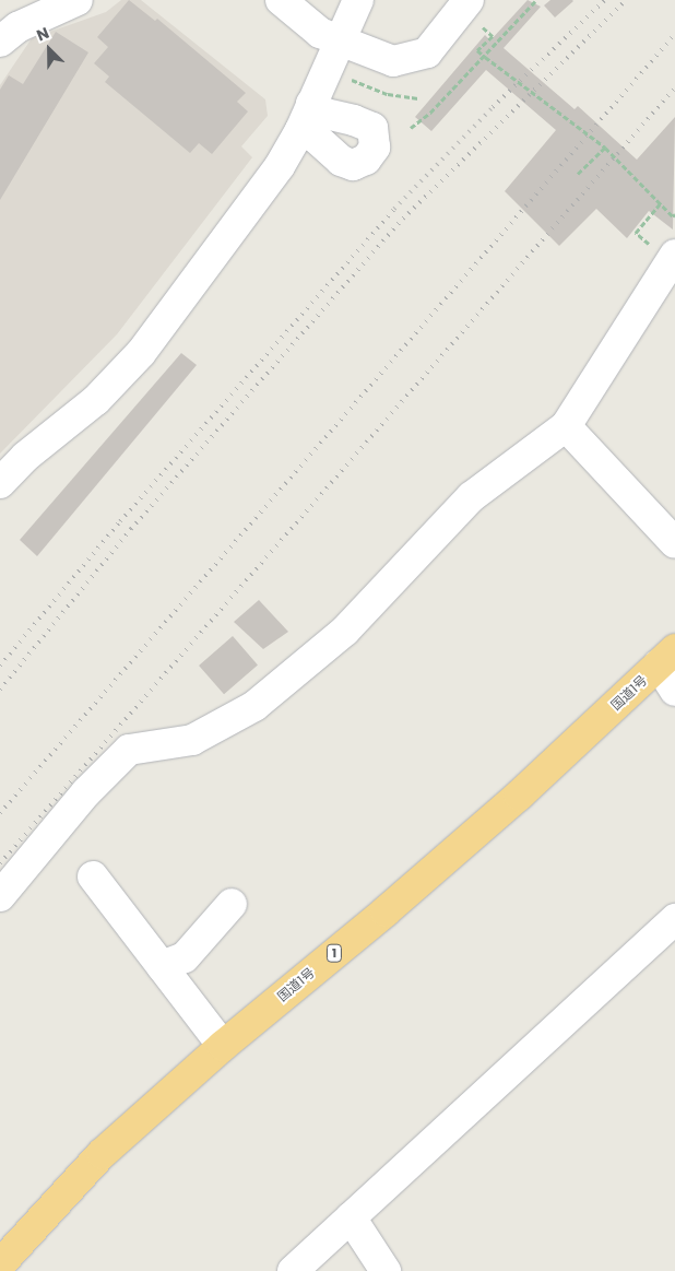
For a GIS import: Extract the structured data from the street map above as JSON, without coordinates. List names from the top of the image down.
{
  "streets": {
    "highway": ["国道1号", "1"]
  },
  "north": "top left"
}
